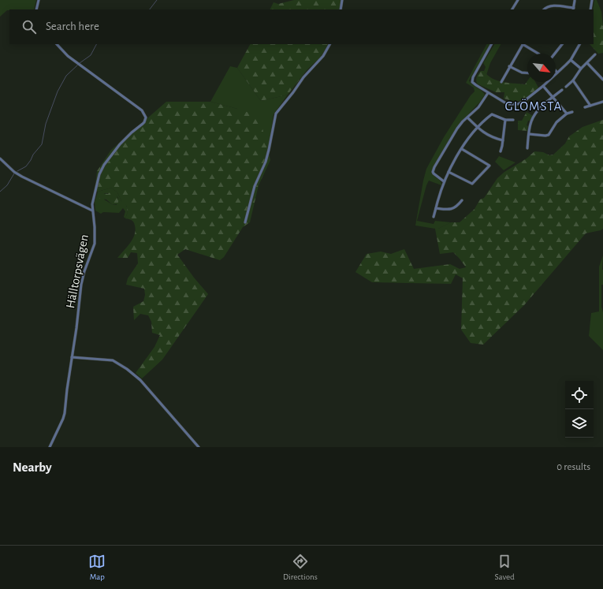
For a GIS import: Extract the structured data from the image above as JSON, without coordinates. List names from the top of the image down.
{
  "streets": {
    "street": ["Hälltorpsvägen"]
  },
  "districts": ["GLÖMSTA"],
  "north": "bottom right",
  "page": {
    "search": "Search here",
    "heading": ["Nearby", "0 results"],
    "nav": ["Map", "Directions", "Saved"]
  }
}
